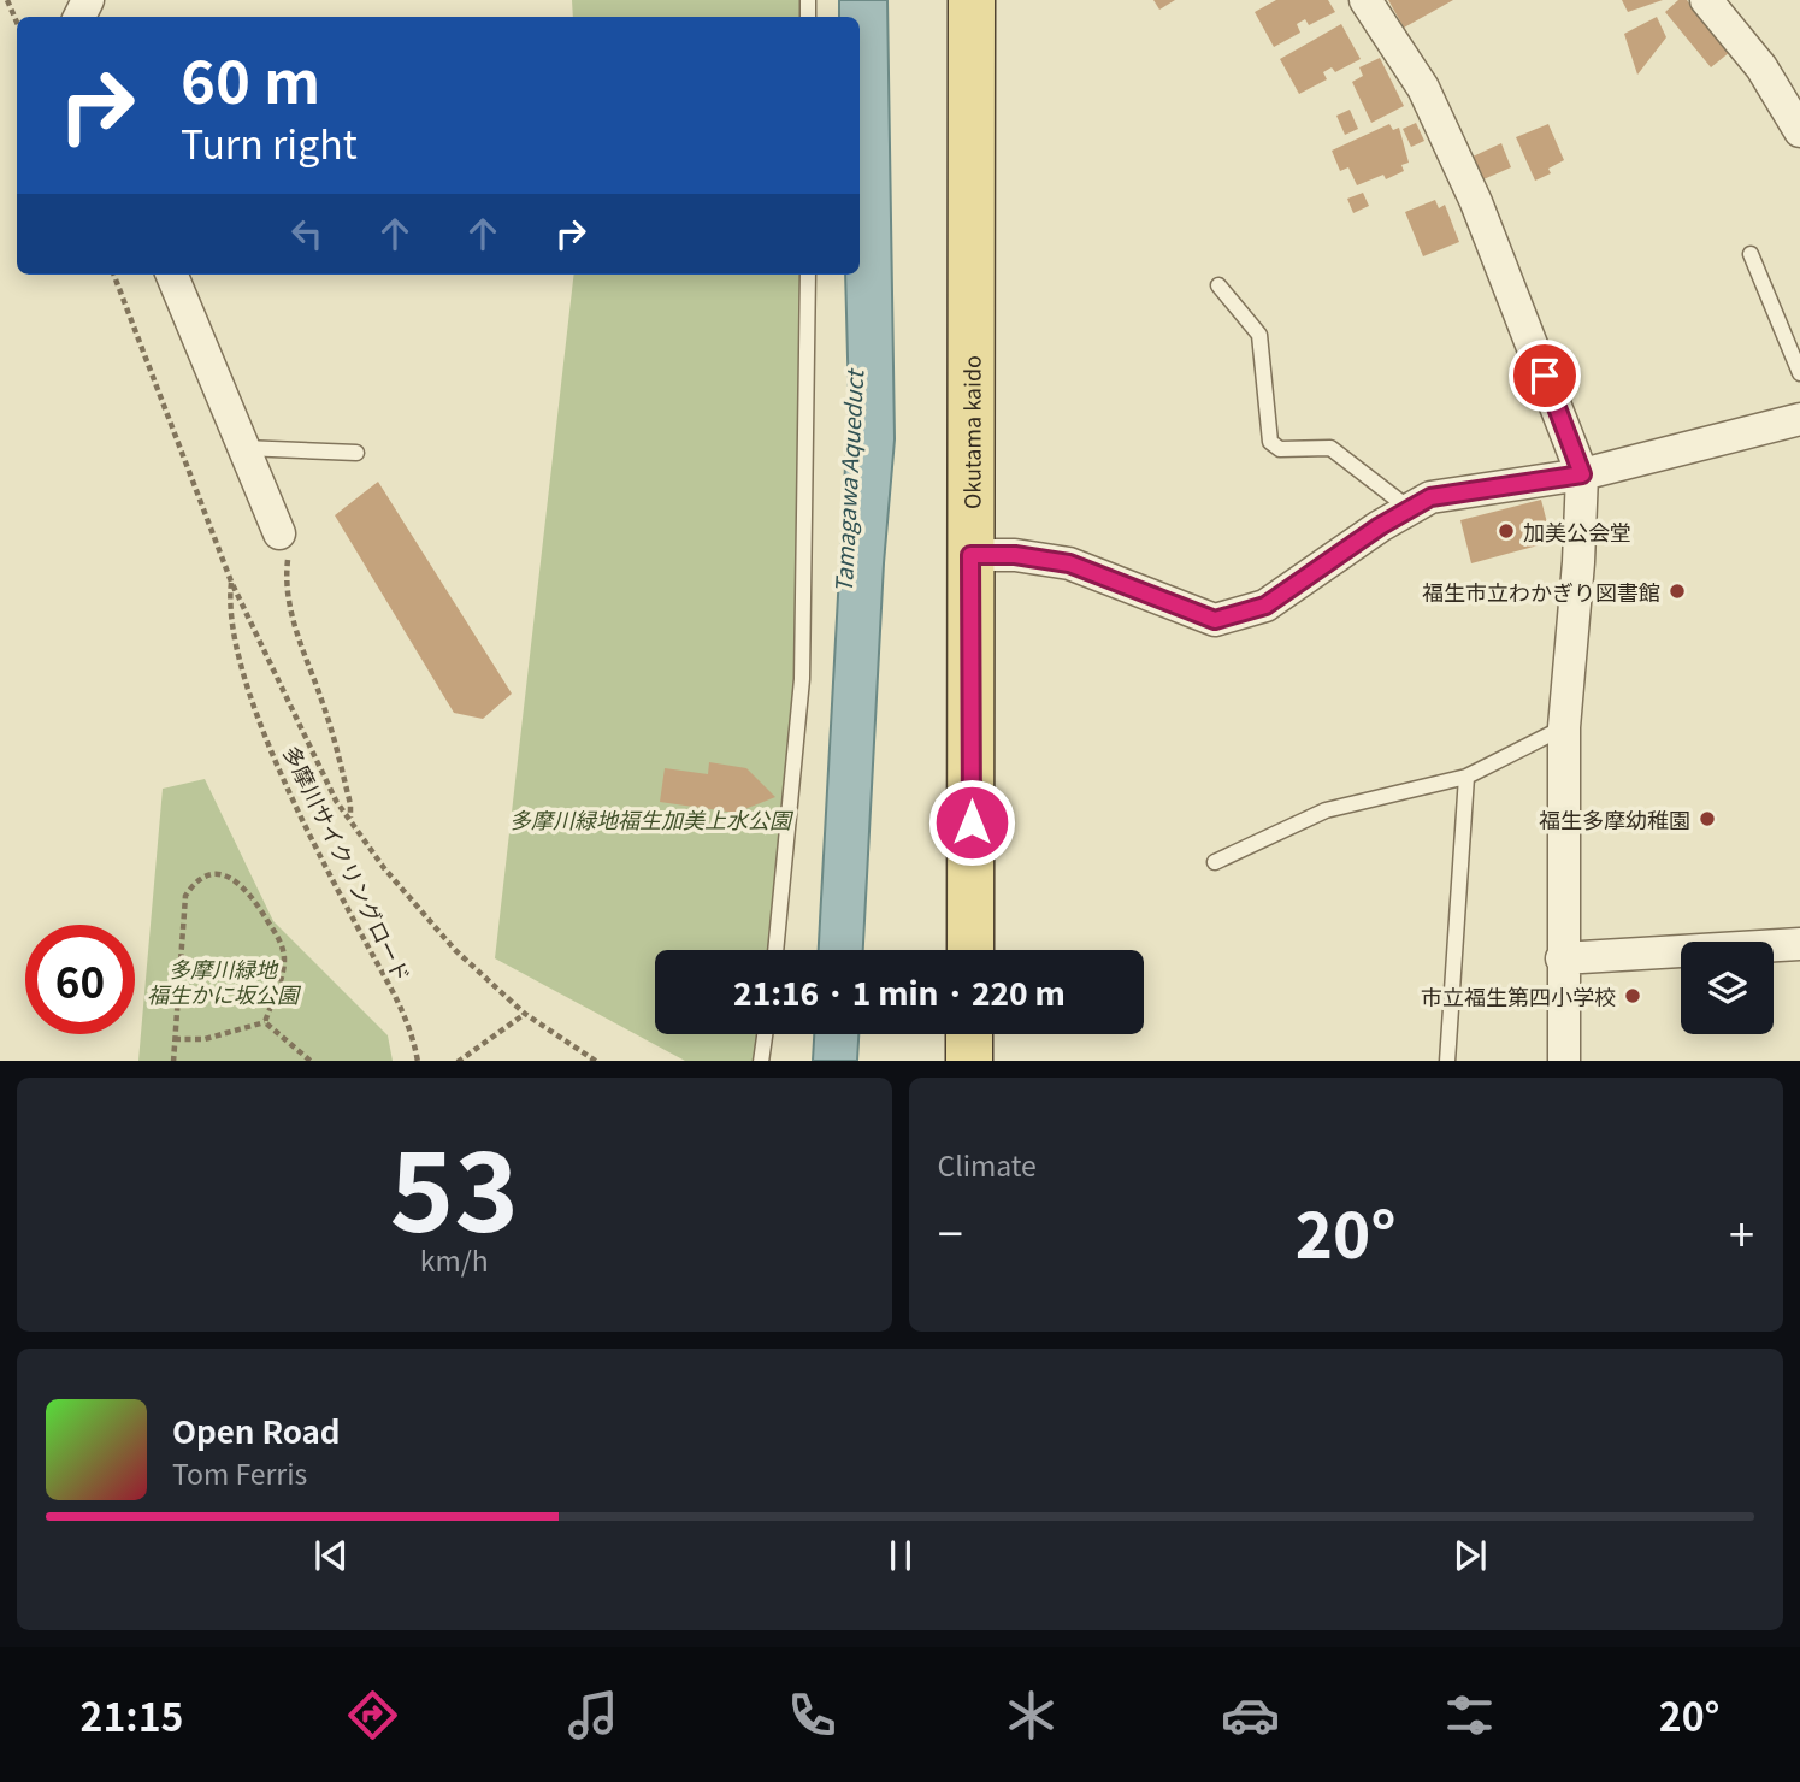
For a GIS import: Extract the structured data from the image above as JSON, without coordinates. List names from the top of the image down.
{
  "streets": {
    "main road": ["Okutama kaido"],
    "path": ["多摩川サイクリングロード"]
  },
  "water": ["Tamagawa Aqueduct"],
  "parks": ["多摩川緑地福生加美上水公園", "多摩川緑地 福生かに坂公園"],
  "places": [
    "加美公会堂",
    "福生市立わかぎり図書館",
    "福生多摩幼稚園",
    "市立福生第四小学校"
  ],
  "page": {
    "turn": ["60 m", "Turn right"],
    "limit": "60",
    "trip": "21:16 · 1 min · 220 m",
    "tile": [
      ["53", "km/h"],
      "Climate"
    ],
    "heat": ["−", "20°", "+"],
    "song": ["Open Road", "Tom Ferris"],
    "tabs": ["21:15", "20°"]
  }
}
